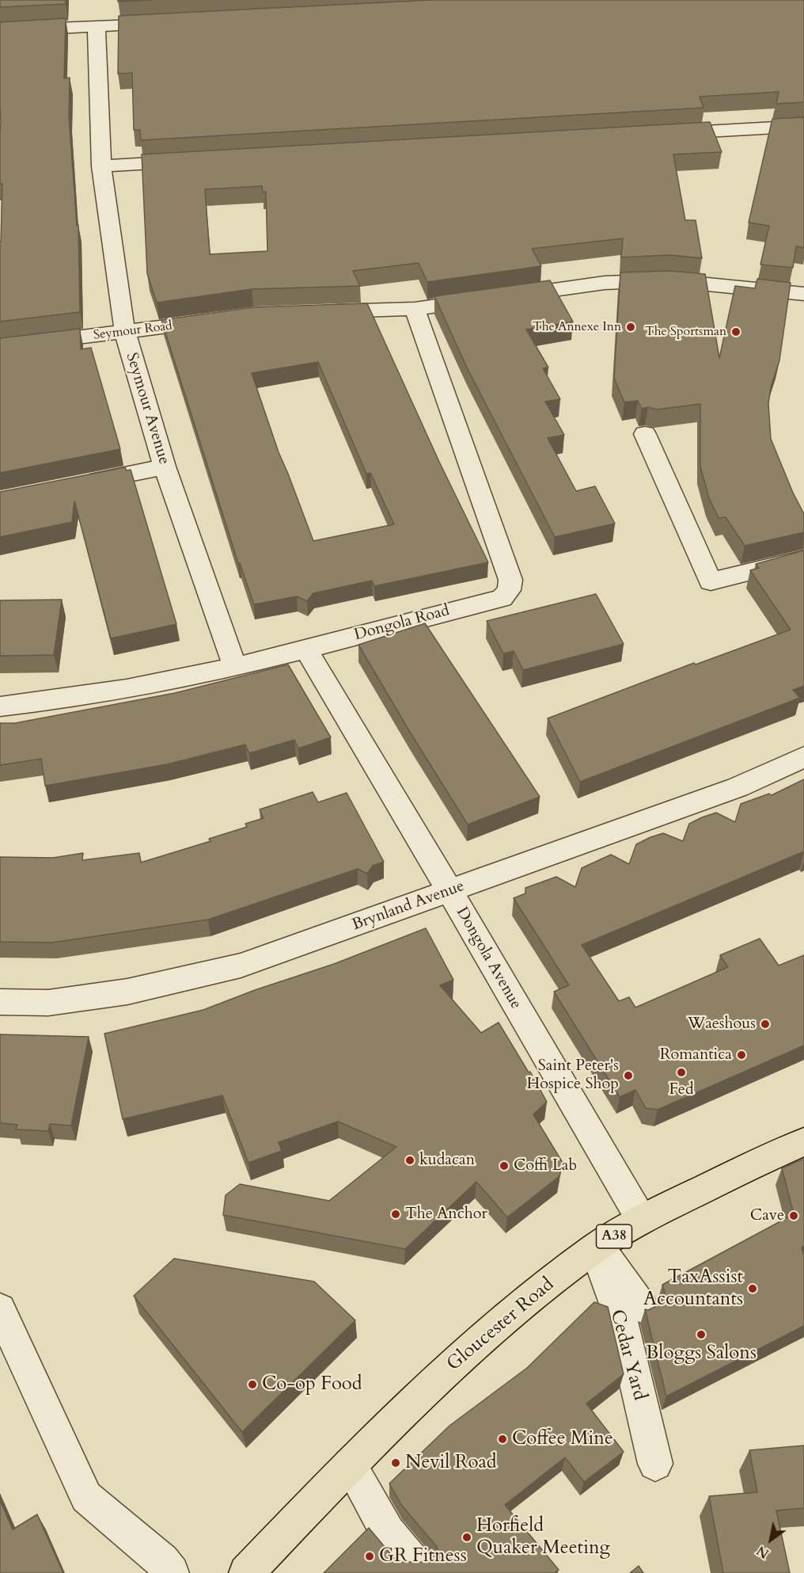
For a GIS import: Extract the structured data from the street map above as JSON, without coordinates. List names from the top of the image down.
{
  "streets": {
    "main road": ["A38", "Gloucester Road"],
    "street": [
      "Seymour Road",
      "Seymour Avenue",
      "Dongola Road",
      "Brynland Avenue",
      "Dongola Avenue",
      "Cedar Yard"
    ]
  },
  "crossings": [
    ["Seymour Road", "Seymour Avenue"],
    ["Seymour Avenue", "Dongola Road"],
    ["Dongola Road", "Dongola Avenue"],
    ["Brynland Avenue", "Dongola Avenue"],
    ["Dongola Avenue", "Gloucester Road"],
    ["Gloucester Road", "Cedar Yard"]
  ],
  "places": [
    "The Annexe Inn",
    "The Sportsman",
    "Waeshous",
    "Romantica",
    "Fed",
    "Saint Peter's Hospice Shop",
    "kudacan",
    "Coffi Lab",
    "The Anchor",
    "Cave",
    "TaxAssist Accountants",
    "Bloggs Salons",
    "Co-op Food",
    "Coffee Mine",
    "Nevil Road",
    "Horfield Quaker Meeting",
    "GR Fitness"
  ],
  "north": "bottom left"
}
